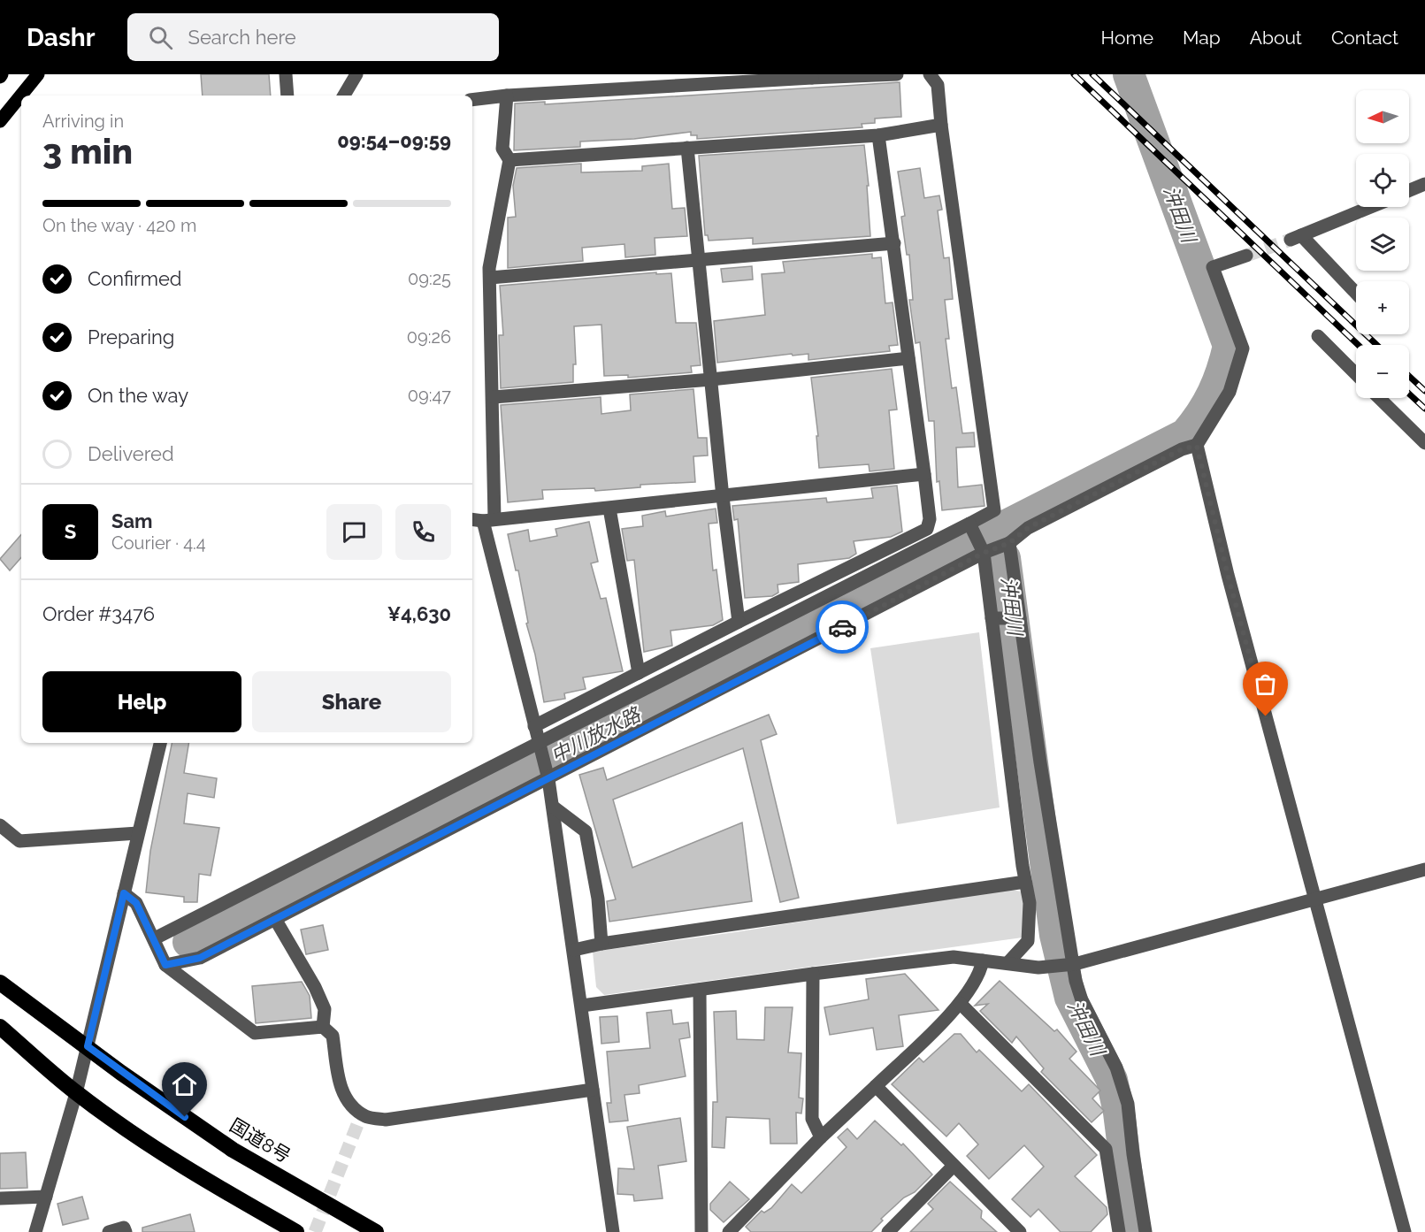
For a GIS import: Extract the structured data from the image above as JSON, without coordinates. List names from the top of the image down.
{
  "streets": {
    "highway": ["国道8号"]
  },
  "water": ["沖田川", "中川放水路"],
  "north": "left",
  "page": {
    "header": "Dashr",
    "search": "Search here",
    "nav": [
      "Home",
      "Map",
      "About",
      "Contact"
    ],
    "map_buttons": ["+", "−"],
    "heading": ["3 min", "Arriving in", "09:54–09:59"],
    "panel": [
      "Sam",
      "Courier · 4.4",
      "Order #3476",
      "¥4,630"
    ],
    "bar": "On the way · 420 m",
    "list": [
      ["Confirmed", "09:25"],
      ["Preparing", "09:26"],
      ["On the way", "09:47"],
      "Delivered"
    ],
    "round": "S",
    "buttons": ["Help", "Share"]
  }
}
